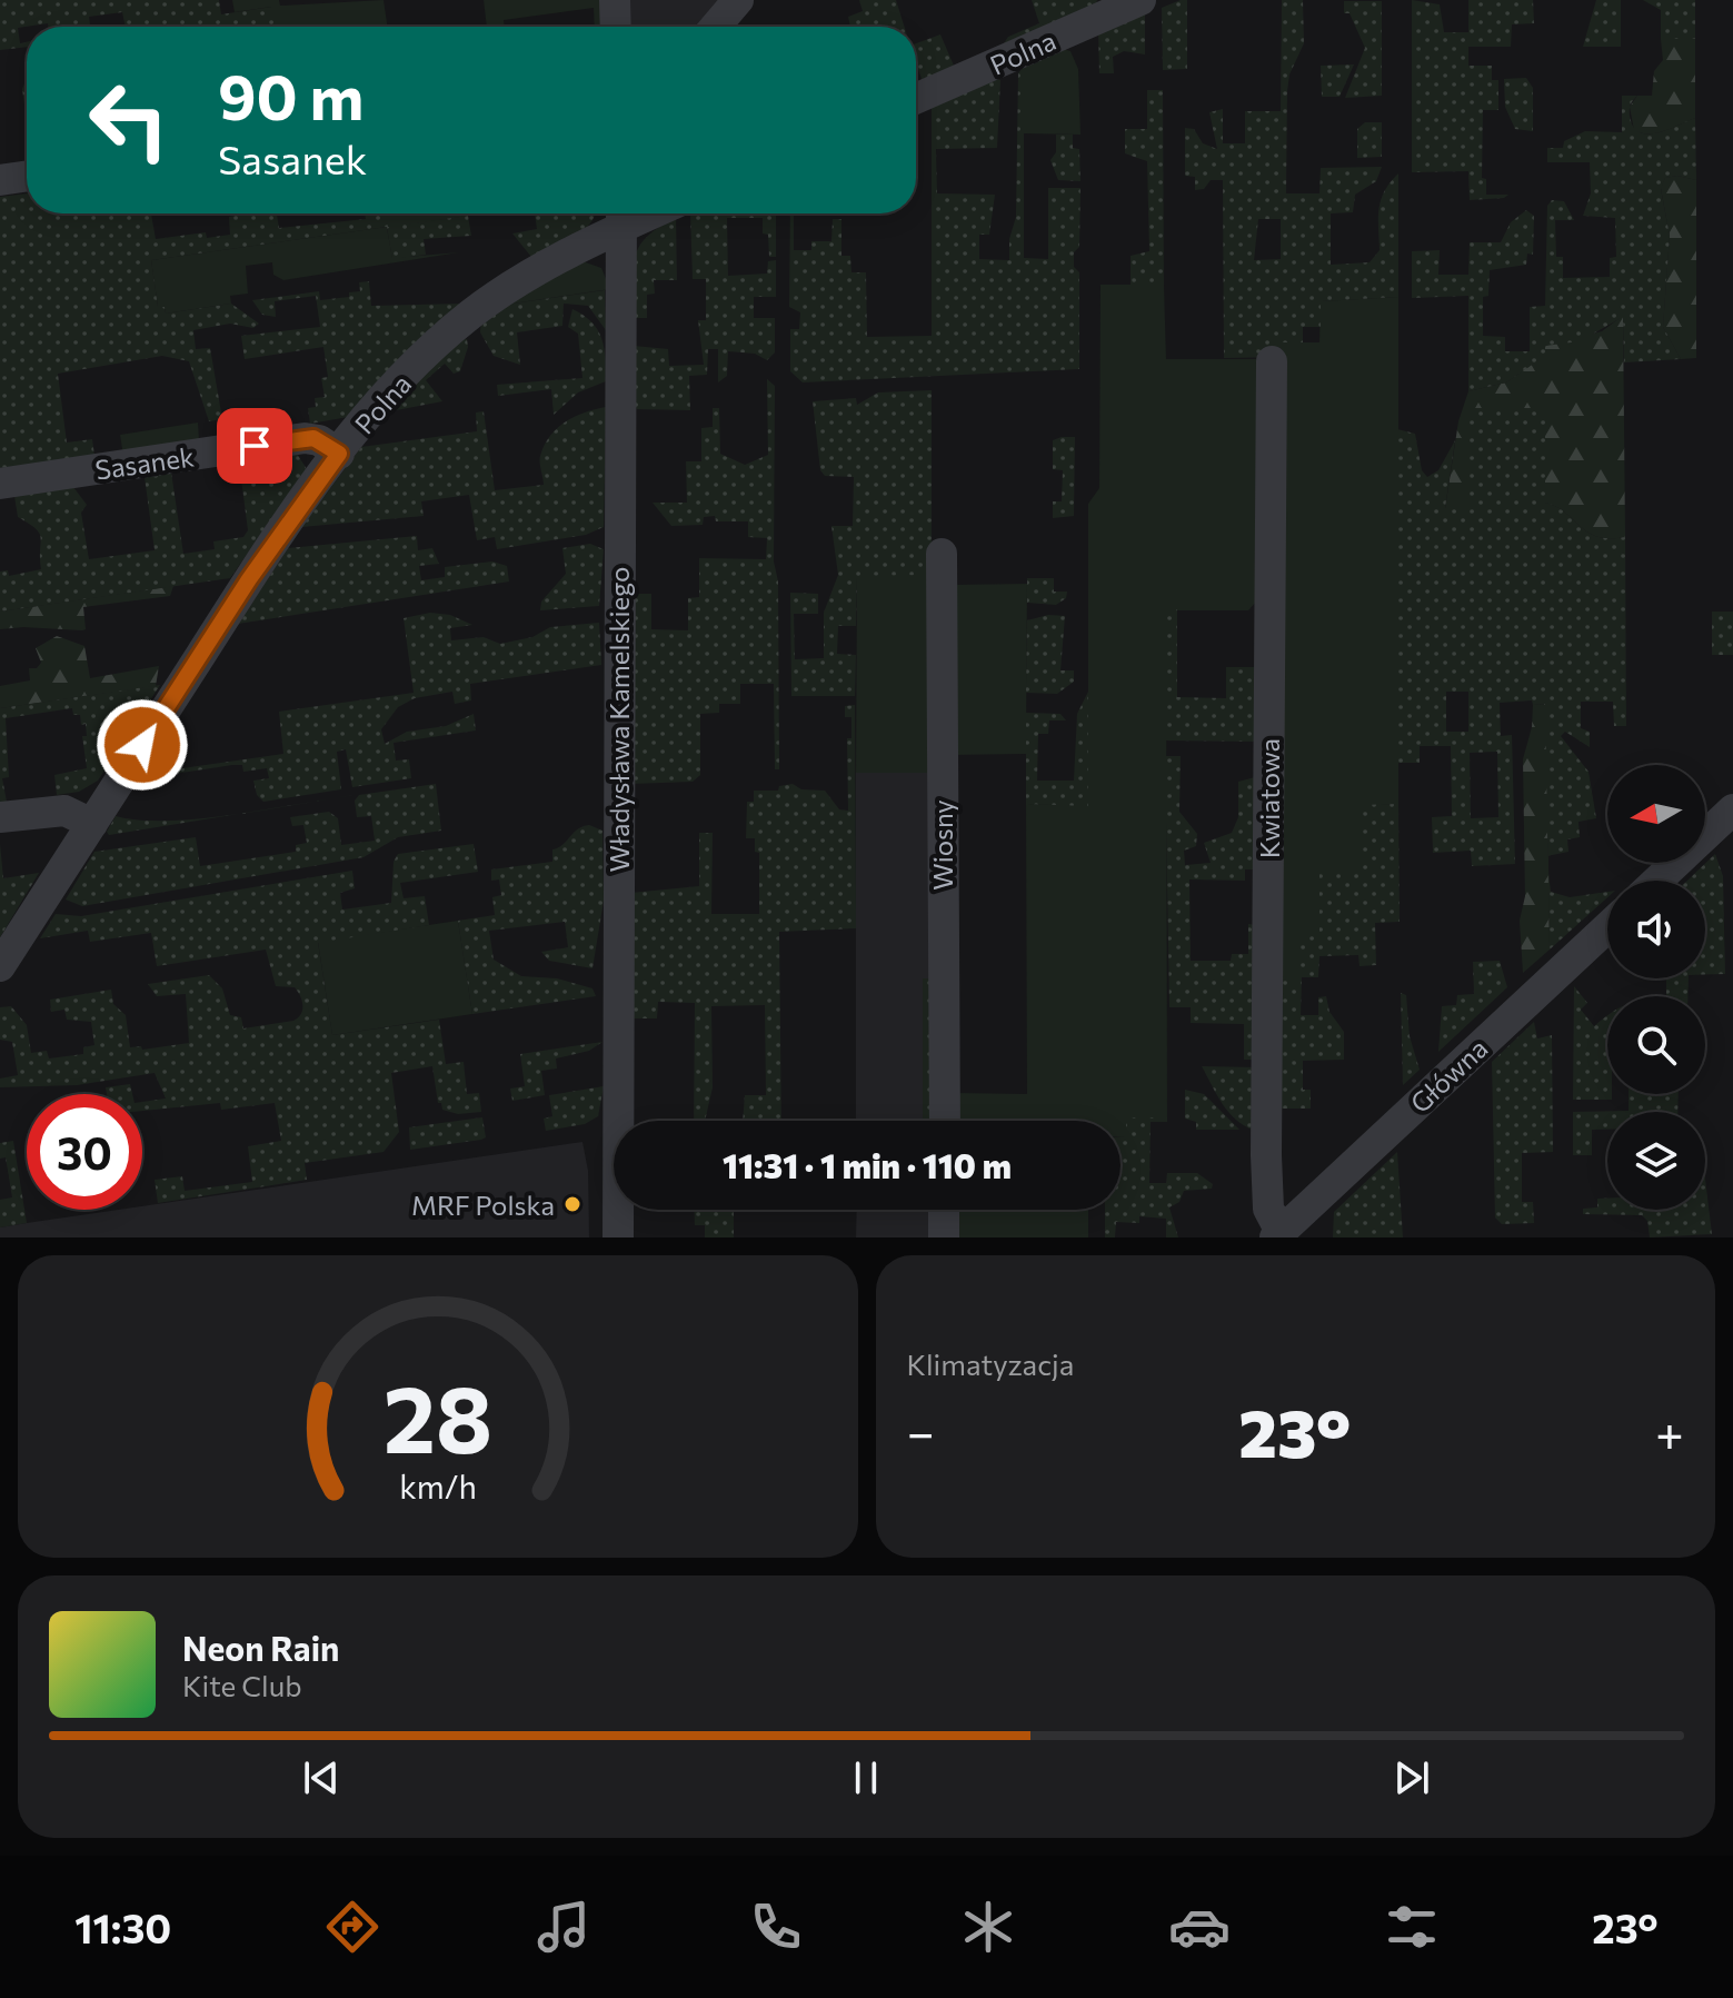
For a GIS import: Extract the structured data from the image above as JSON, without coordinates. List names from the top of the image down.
{
  "streets": {
    "street": [
      "Polna",
      "Sasanek",
      "Władysława Kamelskiego",
      "Kwiatowa",
      "Wiosny",
      "Główna"
    ]
  },
  "crossings": [
    ["Polna", "Sasanek"],
    ["Polna", "Władysława Kamelskiego"],
    ["Kwiatowa", "Główna"]
  ],
  "places": ["MRF Polska"],
  "north": "left",
  "page": {
    "turn": ["90 m", "Sasanek"],
    "limit": "30",
    "trip": "11:31 · 1 min · 110 m",
    "tile": "Klimatyzacja",
    "heat": ["−", "23°", "+"],
    "song": ["Neon Rain", "Kite Club"],
    "tabs": ["11:30", "23°"],
    "gauge": ["28", "km/h"]
  }
}
